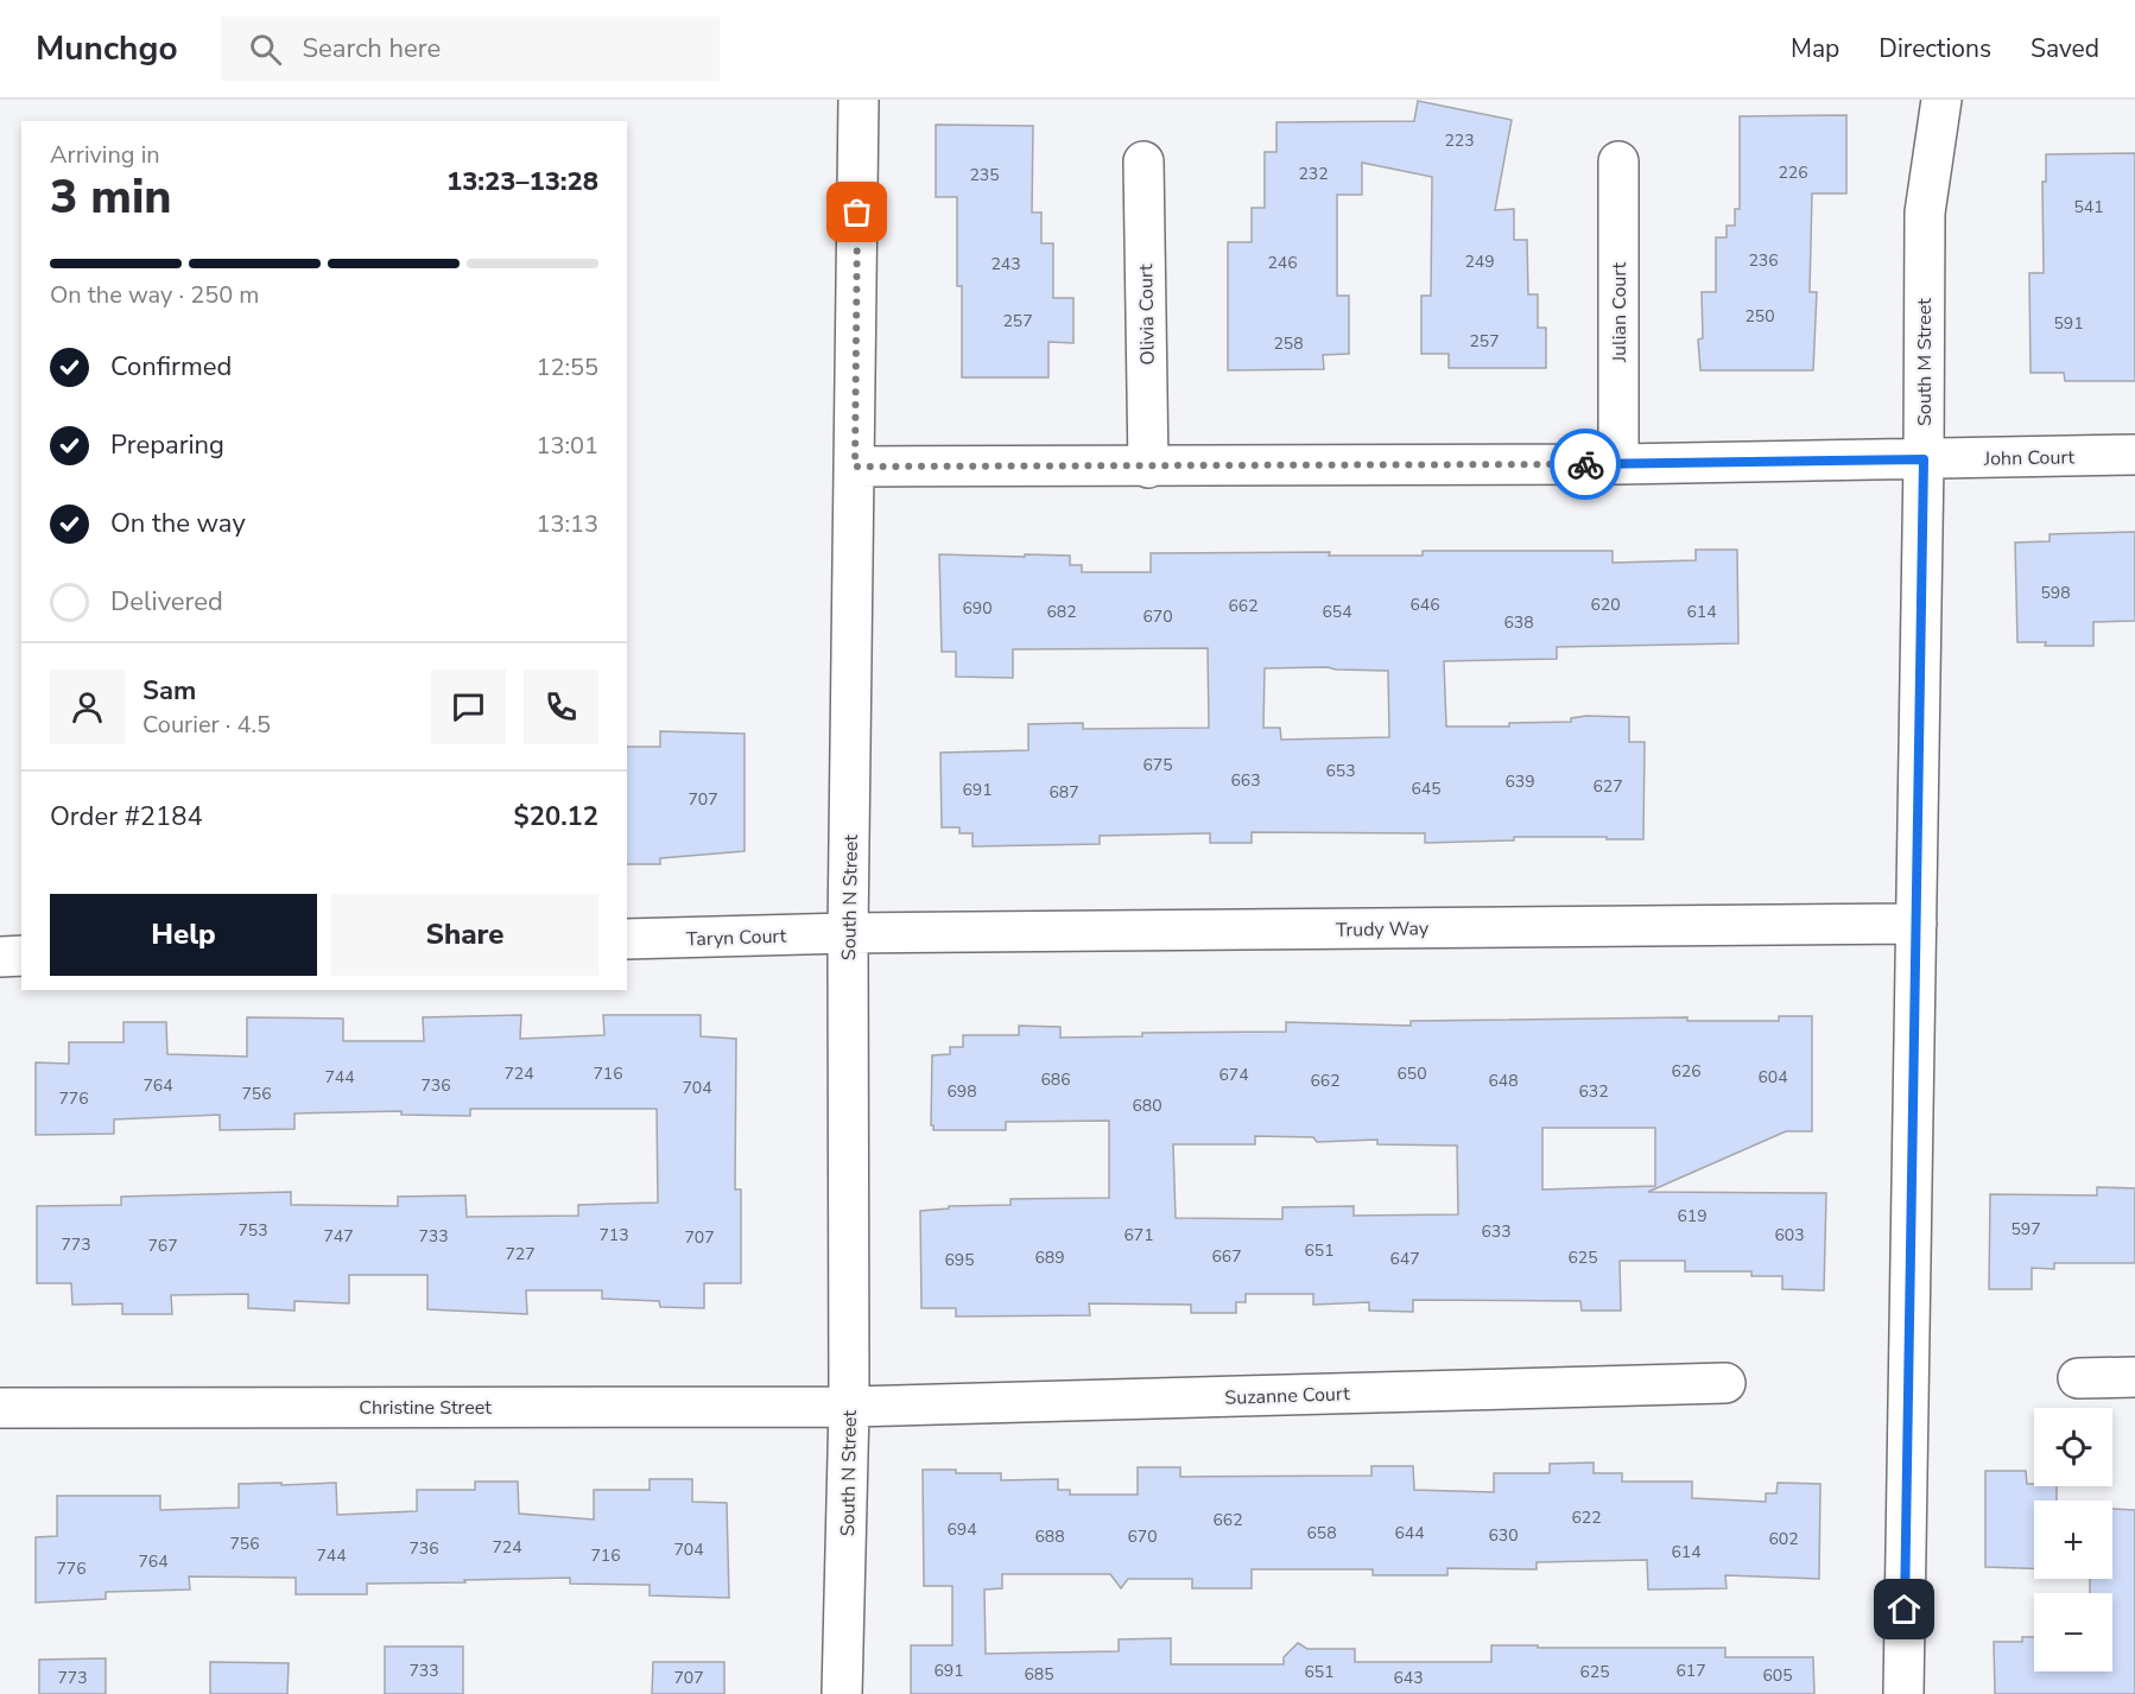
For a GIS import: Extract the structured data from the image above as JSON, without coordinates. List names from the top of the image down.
{
  "streets": {
    "street": [
      "Julian Court",
      "Olivia Court",
      "South M Street",
      "John Court",
      "South N Street",
      "Trudy Way",
      "Taryn Court",
      "Suzanne Court",
      "Christine Street"
    ]
  },
  "crossings": [
    ["Julian Court", "John Court"],
    ["Olivia Court", "John Court"],
    ["South M Street", "John Court"],
    ["South M Street", "Trudy Way"],
    ["John Court", "South N Street"],
    ["South N Street", "Trudy Way"],
    ["South N Street", "Taryn Court"],
    ["South N Street", "Suzanne Court"],
    ["South N Street", "Christine Street"],
    ["Trudy Way", "Taryn Court"],
    ["Suzanne Court", "Christine Street"]
  ],
  "house_numbers": [
    "223",
    "226",
    "232",
    "235",
    "541",
    "236",
    "249",
    "246",
    "243",
    "250",
    "257",
    "591",
    "257",
    "258",
    "598",
    "646",
    "620",
    "662",
    "690",
    "682",
    "654",
    "614",
    "670",
    "638",
    "675",
    "653",
    "663",
    "639",
    "627",
    "645",
    "691",
    "687",
    "707",
    "626",
    "724",
    "716",
    "650",
    "674",
    "744",
    "604",
    "686",
    "662",
    "648",
    "764",
    "736",
    "704",
    "698",
    "632",
    "756",
    "776",
    "680",
    "619",
    "597",
    "753",
    "633",
    "713",
    "671",
    "603",
    "747",
    "733",
    "707",
    "773",
    "767",
    "651",
    "727",
    "667",
    "689",
    "625",
    "647",
    "695",
    "622",
    "662",
    "694",
    "658",
    "644",
    "630",
    "688",
    "670",
    "602",
    "756",
    "724",
    "736",
    "704",
    "614",
    "744",
    "716",
    "764",
    "776",
    "733",
    "691",
    "617",
    "651",
    "625",
    "685",
    "605",
    "773",
    "707",
    "643"
  ],
  "page": {
    "header": "Munchgo",
    "search": "Search here",
    "nav": ["Map", "Directions", "Saved"],
    "heading": ["3 min", "Arriving in", "13:23–13:28"],
    "panel": [
      "Sam",
      "Courier · 4.5",
      "Order #2184",
      "$20.12"
    ],
    "bar": "On the way · 250 m",
    "list": [
      ["Confirmed", "12:55"],
      ["Preparing", "13:01"],
      ["On the way", "13:13"],
      "Delivered"
    ],
    "buttons": ["Help", "Share"],
    "map_buttons": ["+", "−"]
  }
}
